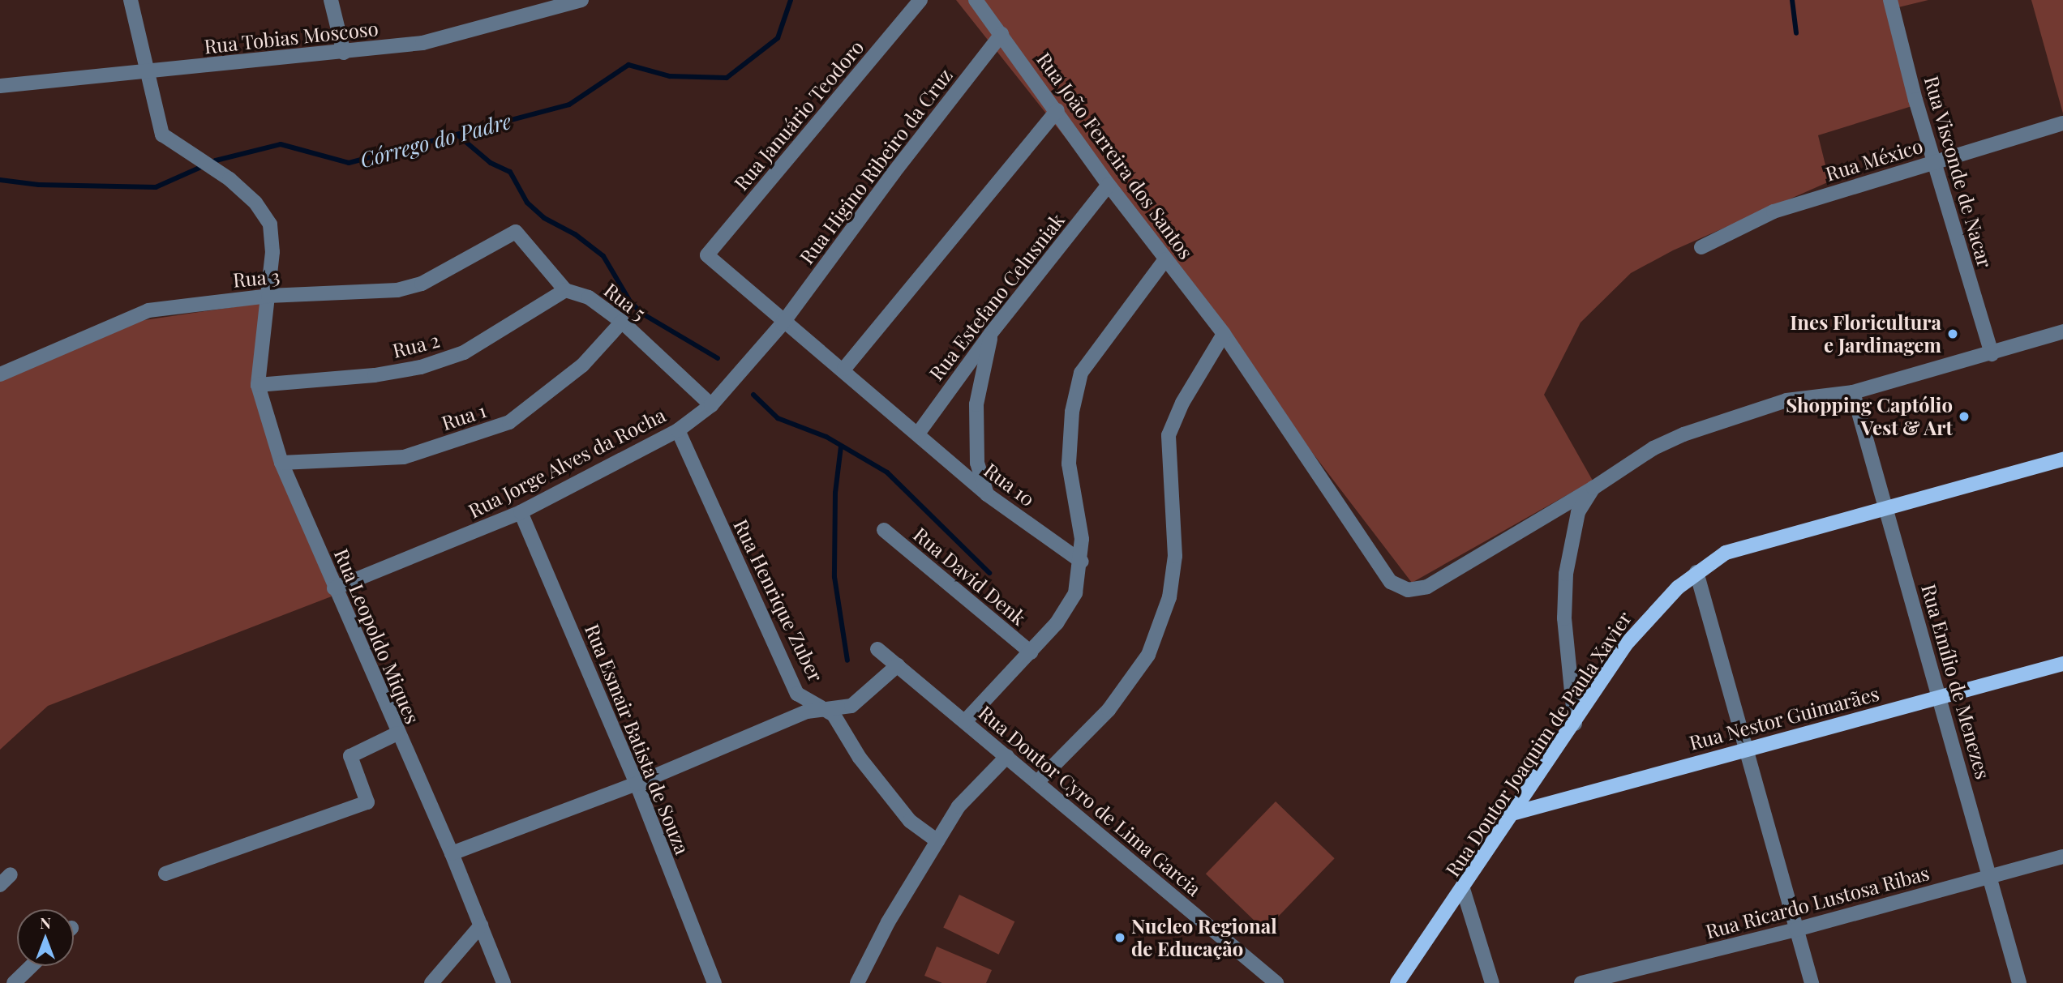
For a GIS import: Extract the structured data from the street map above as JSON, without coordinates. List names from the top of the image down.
{
  "streets": {
    "main road": ["Rua Nestor Guimarães", "Rua Doutor Joaquim de Paula Xavier"],
    "street": [
      "Rua Tobias Moscoso",
      "Rua Januário Teodoro",
      "Rua João Ferreira dos Santos",
      "Rua México",
      "Rua Higino Ribeiro da Cruz",
      "Rua Visconde de Nacar",
      "Rua 3",
      "Rua Estefano Celusniak",
      "Rua 5",
      "Rua 2",
      "Rua 1",
      "Rua Jorge Alves da Rocha",
      "Rua 10",
      "Rua David Denk",
      "Rua Henrique Zuber",
      "Rua Leopoldo Miques",
      "Rua Emílio de Menezes",
      "Rua Esmair Batista de Souza",
      "Rua Doutor Cyro de Lima Garcia",
      "Rua Ricardo Lustosa Ribas"
    ]
  },
  "crossings": [
    ["Rua Tobias Moscoso", "Rua Leopoldo Miques"],
    ["Rua Januário Teodoro", "Rua 10"],
    ["Rua João Ferreira dos Santos", "Rua Higino Ribeiro da Cruz"],
    ["Rua João Ferreira dos Santos", "Rua Estefano Celusniak"],
    ["Rua México", "Rua Visconde de Nacar"],
    ["Rua Higino Ribeiro da Cruz", "Rua Jorge Alves da Rocha"],
    ["Rua Higino Ribeiro da Cruz", "Rua 10"],
    ["Rua 3", "Rua 5"],
    ["Rua 3", "Rua Leopoldo Miques"],
    ["Rua Estefano Celusniak", "Rua 10"],
    ["Rua 5", "Rua 2"],
    ["Rua 5", "Rua 1"],
    ["Rua 5", "Rua Jorge Alves da Rocha"],
    ["Rua 2", "Rua Leopoldo Miques"],
    ["Rua 1", "Rua Leopoldo Miques"],
    ["Rua Jorge Alves da Rocha", "Rua 10"],
    ["Rua Jorge Alves da Rocha", "Rua Henrique Zuber"],
    ["Rua Jorge Alves da Rocha", "Rua Leopoldo Miques"],
    ["Rua Jorge Alves da Rocha", "Rua Esmair Batista de Souza"],
    ["Rua Emílio de Menezes", "Rua Nestor Guimarães"],
    ["Rua Emílio de Menezes", "Rua Doutor Joaquim de Paula Xavier"],
    ["Rua Emílio de Menezes", "Rua Ricardo Lustosa Ribas"],
    ["Rua Nestor Guimarães", "Rua Doutor Joaquim de Paula Xavier"]
  ],
  "water": ["Córrego do Padre"],
  "places": ["Ines Floricultura e Jardinagem", "Shopping Captólio Vest & Art", "Nucleo Regional de Educação"],
  "north": "top"
}
